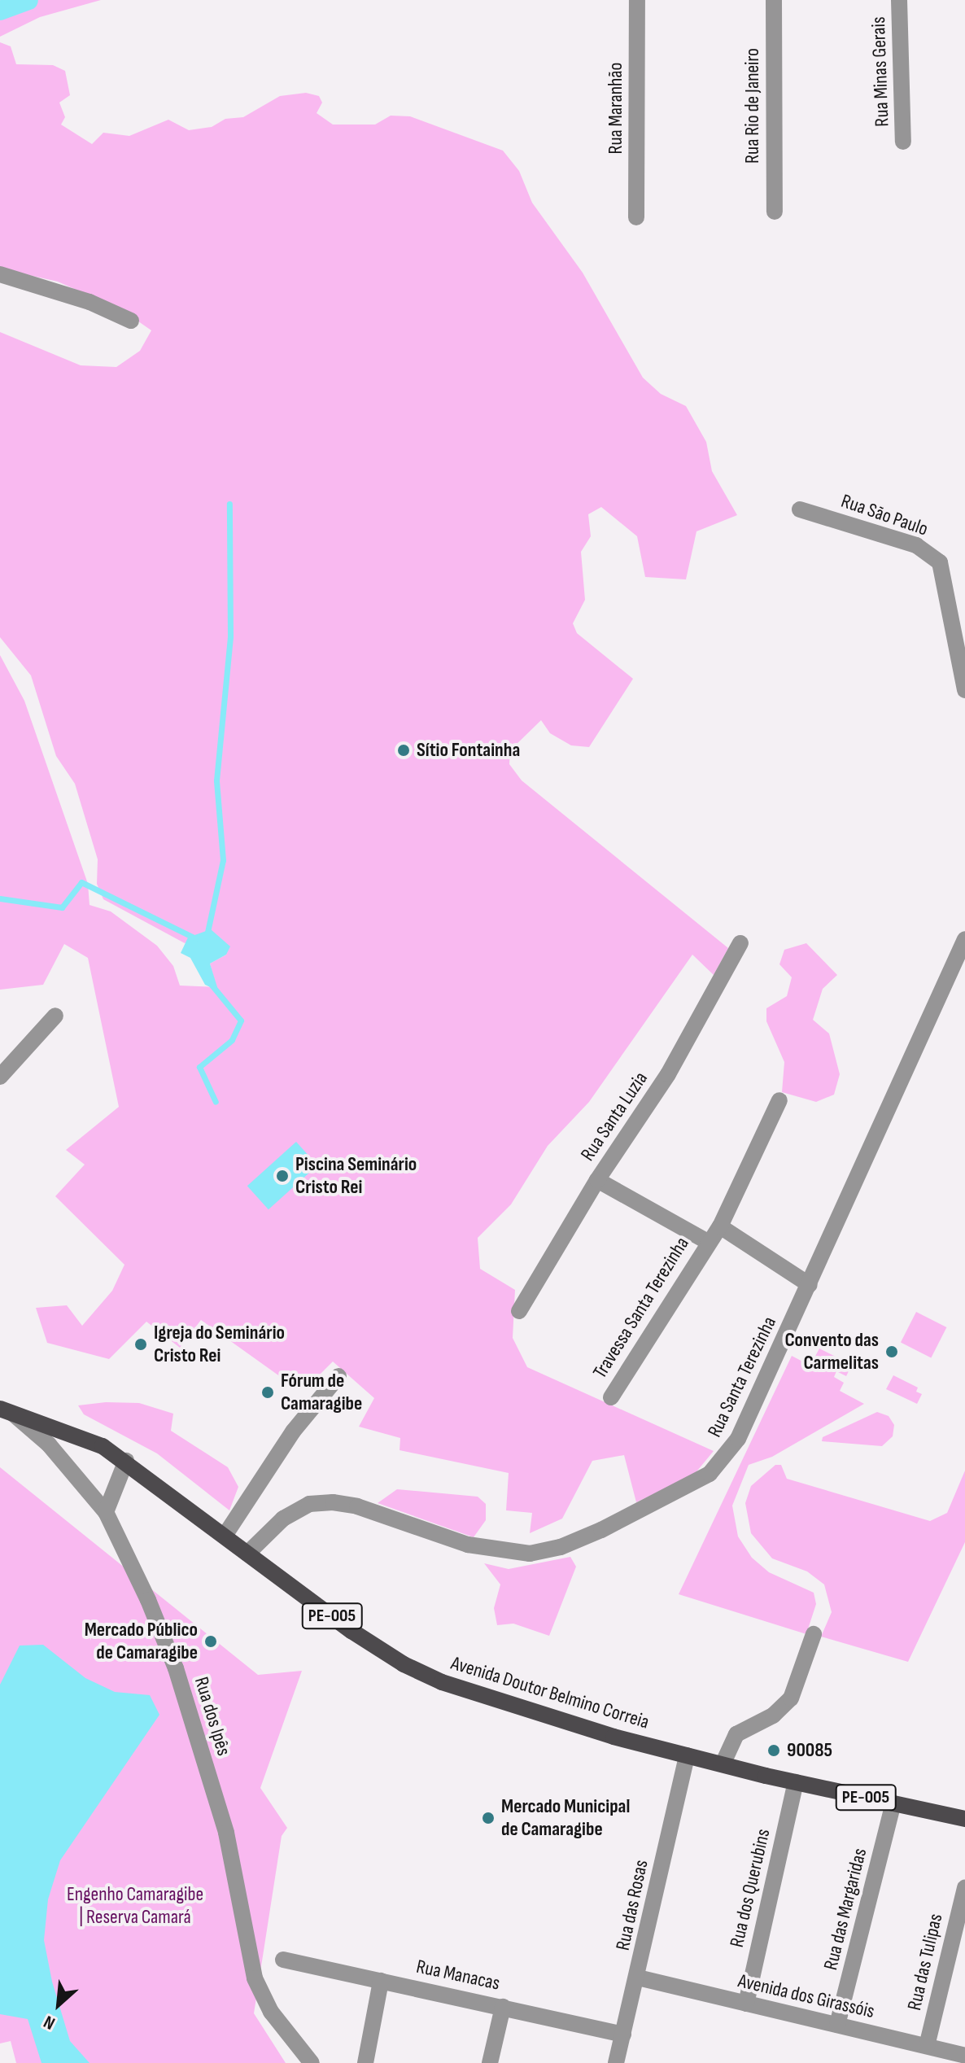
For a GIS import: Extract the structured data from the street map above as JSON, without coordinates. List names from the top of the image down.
{
  "streets": {
    "main road": ["PE-005", "Avenida Doutor Belmino Correia"],
    "street": [
      "Rua Minas Gerais",
      "Rua Rio de Janeiro",
      "Rua Maranhão",
      "Rua São Paulo",
      "Rua Santa Luzia",
      "Travessa Santa Terezinha",
      "Rua Santa Terezinha",
      "Rua dos Ipês",
      "Rua dos Querubins",
      "Rua das Rosas",
      "Rua das Margaridas",
      "Rua das Tulipas",
      "Rua Manacas",
      "Avenida dos Girassóis"
    ]
  },
  "crossings": [
    ["Rua Santa Luzia", "Travessa Santa Terezinha"],
    ["Rua Santa Terezinha", "Avenida Doutor Belmino Correia"],
    ["Avenida Doutor Belmino Correia", "Rua dos Ipês"],
    ["Avenida Doutor Belmino Correia", "Rua dos Querubins"],
    ["Avenida Doutor Belmino Correia", "Rua das Rosas"],
    ["Avenida Doutor Belmino Correia", "Rua das Margaridas"],
    ["Rua dos Querubins", "Avenida dos Girassóis"],
    ["Rua das Rosas", "Rua Manacas"],
    ["Rua das Rosas", "Avenida dos Girassóis"],
    ["Rua das Margaridas", "Avenida dos Girassóis"],
    ["Rua das Tulipas", "Avenida dos Girassóis"]
  ],
  "parks": ["Engenho Camaragibe | Reserva Camará"],
  "places": [
    "Sítio Fontainha",
    "Piscina Seminário Cristo Rei",
    "Igreja do Seminário Cristo Rei",
    "Convento das Carmelitas",
    "Fórum de Camaragibe",
    "Mercado Público de Camaragibe",
    "90085",
    "Mercado Municipal de Camaragibe"
  ],
  "north": "bottom left"
}
